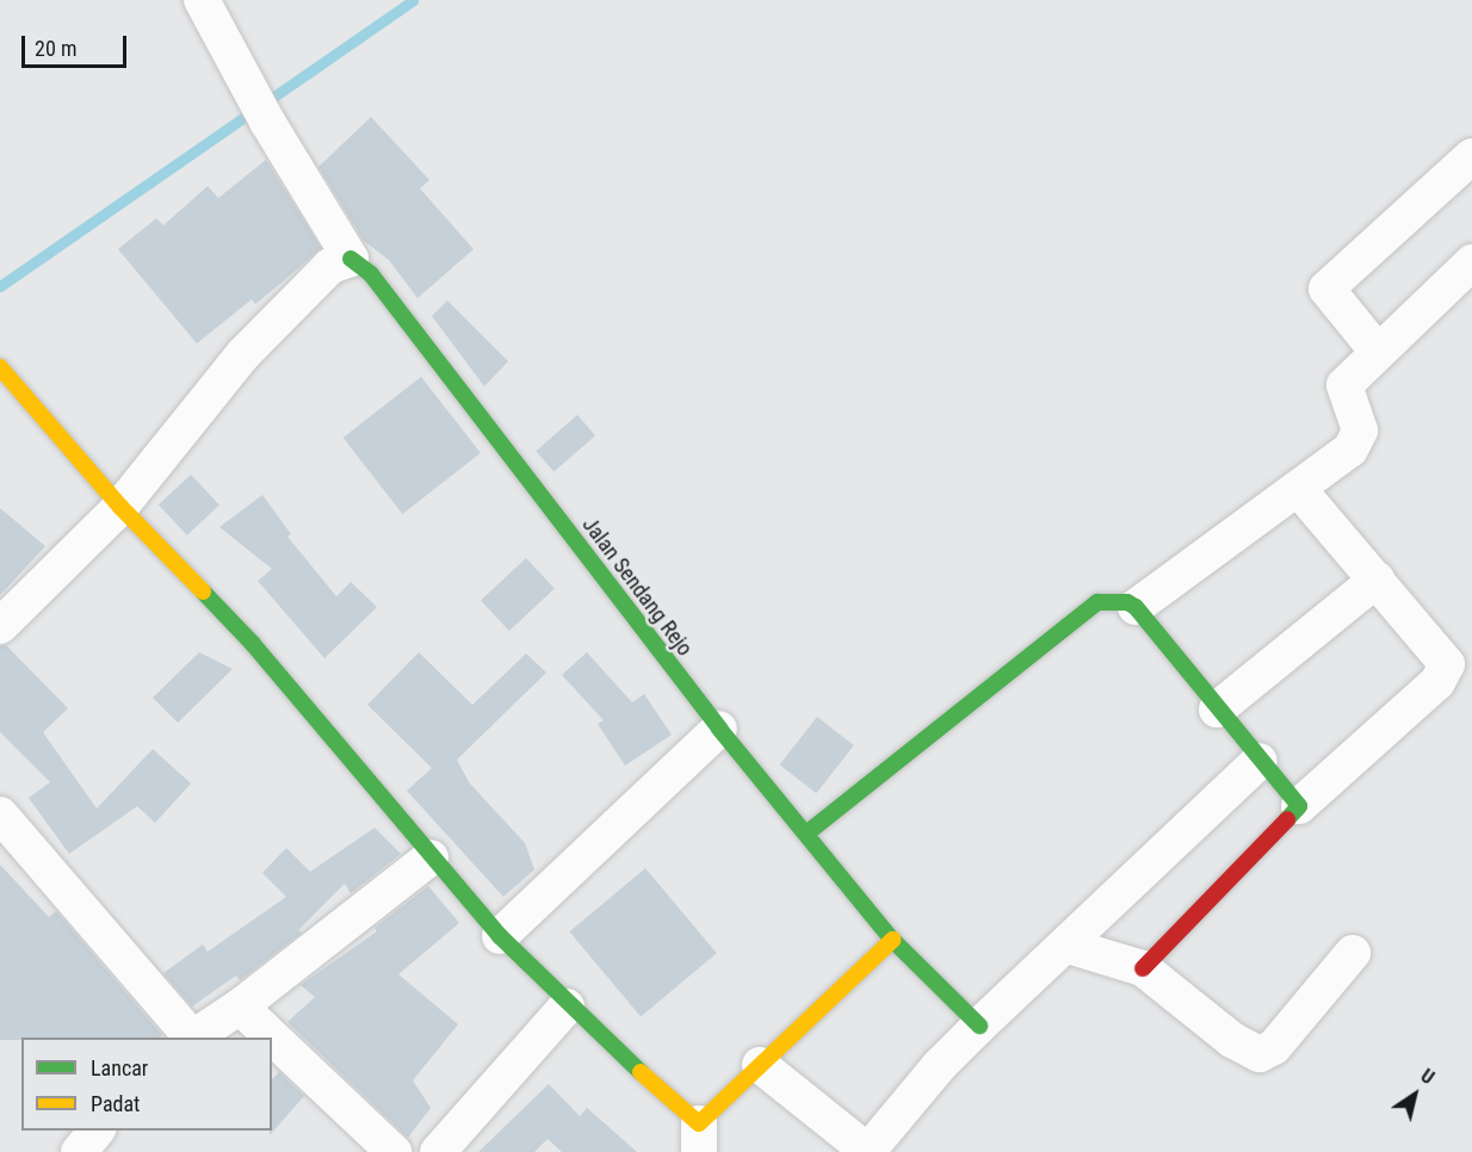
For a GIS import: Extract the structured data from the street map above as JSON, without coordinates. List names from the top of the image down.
{
  "streets": {
    "street": ["Jalan Sendang Rejo"]
  },
  "legend": ["Lancar", "Padat"],
  "scale_bar": "20 m",
  "north": "top right"
}
